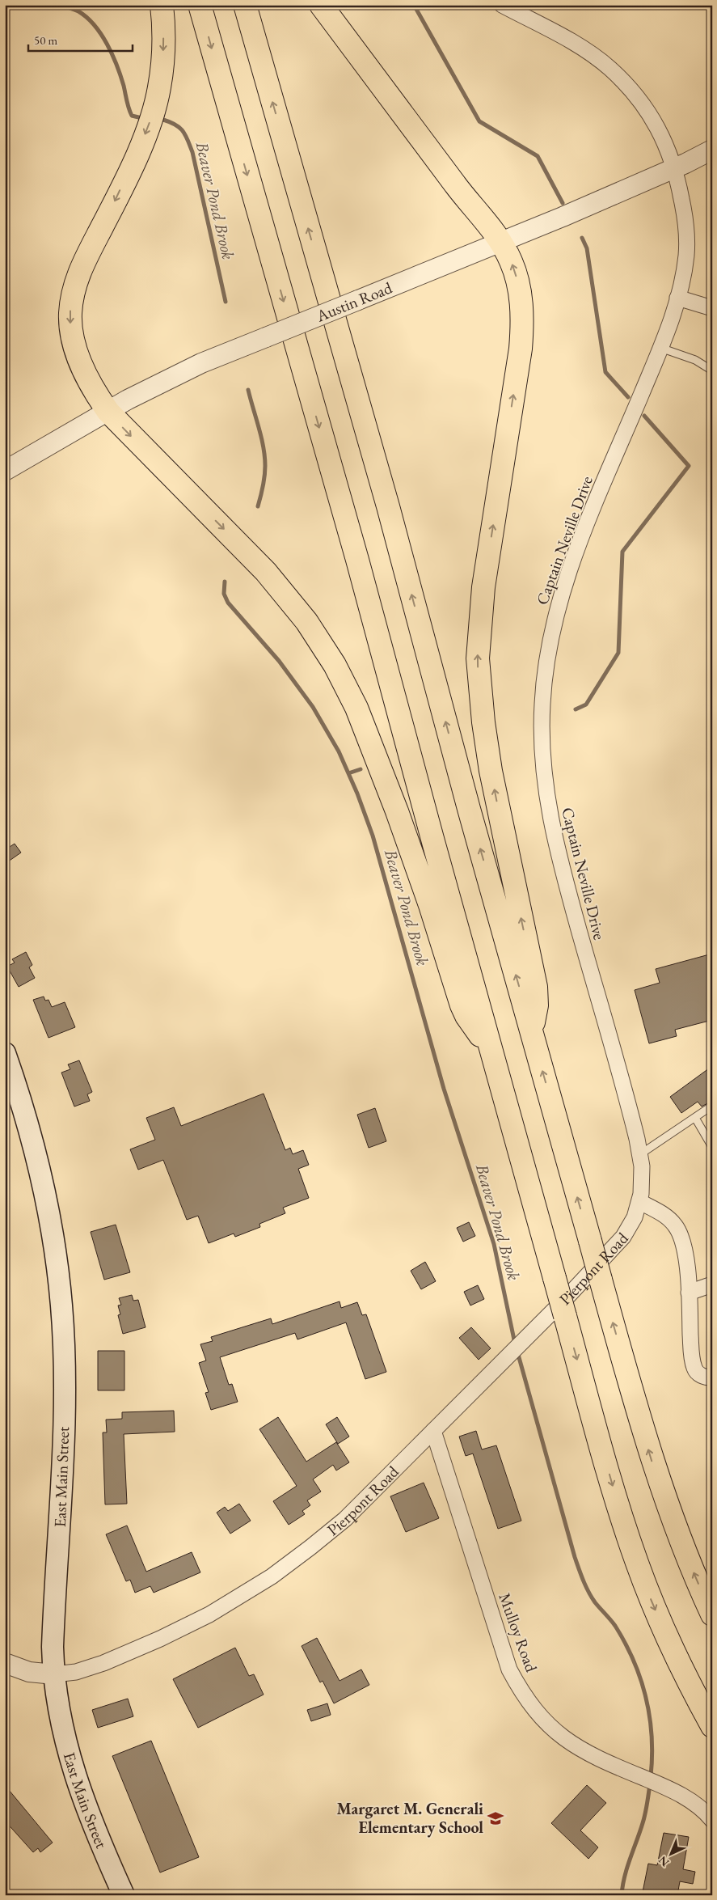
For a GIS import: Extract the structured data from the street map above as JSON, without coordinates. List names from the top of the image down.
{
  "streets": {
    "main road": ["East Main Street"],
    "street": [
      "Austin Road",
      "Captain Neville Drive",
      "Pierpont Road",
      "Mulloy Road"
    ]
  },
  "crossings": [
    ["Austin Road", "Captain Neville Drive"],
    ["Captain Neville Drive", "Pierpont Road"],
    ["Pierpont Road", "East Main Street"],
    ["Pierpont Road", "Mulloy Road"]
  ],
  "water": ["Beaver Pond Brook"],
  "places": {
    "school or university": ["Margaret M. Generali Elementary School"]
  },
  "scale_bar": "50 m",
  "north": "bottom left"
}
